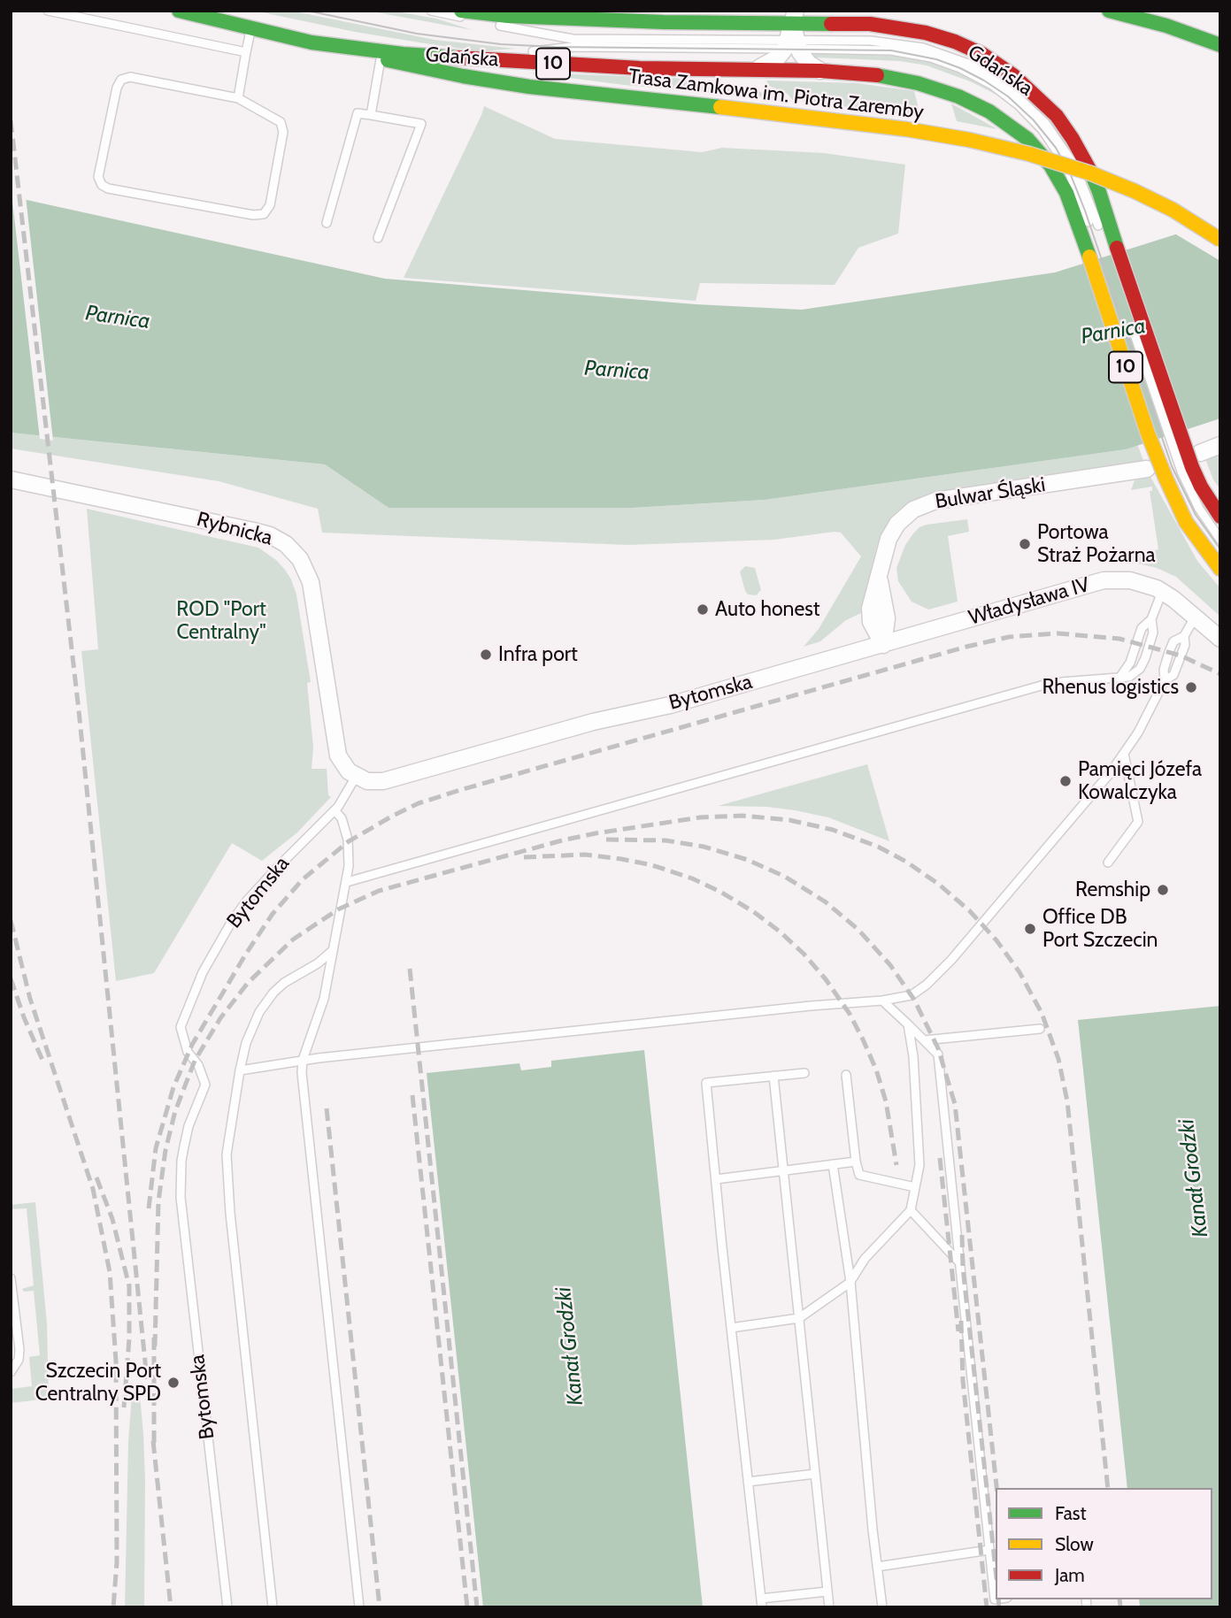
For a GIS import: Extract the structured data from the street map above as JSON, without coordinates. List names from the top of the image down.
{
  "streets": {
    "main road": ["Gdańska", "10", "Trasa Zamkowa im. Piotra Zaremby"],
    "street": [
      "Bulwar Śląski",
      "Rybnicka",
      "Władysława IV",
      "Bytomska"
    ]
  },
  "crossings": [
    ["Gdańska", "10"],
    ["Gdańska", "Trasa Zamkowa im. Piotra Zaremby"],
    ["Bulwar Śląski", "Bytomska"],
    ["Rybnicka", "Bytomska"],
    ["Władysława IV", "Bytomska"]
  ],
  "water": ["Parnica", "Kanał Grodzki"],
  "parks": ["ROD \"Port Centralny\""],
  "places": [
    "Portowa Straż Pożarna",
    "Auto honest",
    "Infra port",
    "Rhenus logistics",
    "Pamięci Józefa Kowalczyka",
    "Remship",
    "Office DB Port Szczecin",
    "Szczecin Port Centralny SPD"
  ],
  "legend": ["Fast", "Slow", "Jam"]
}
